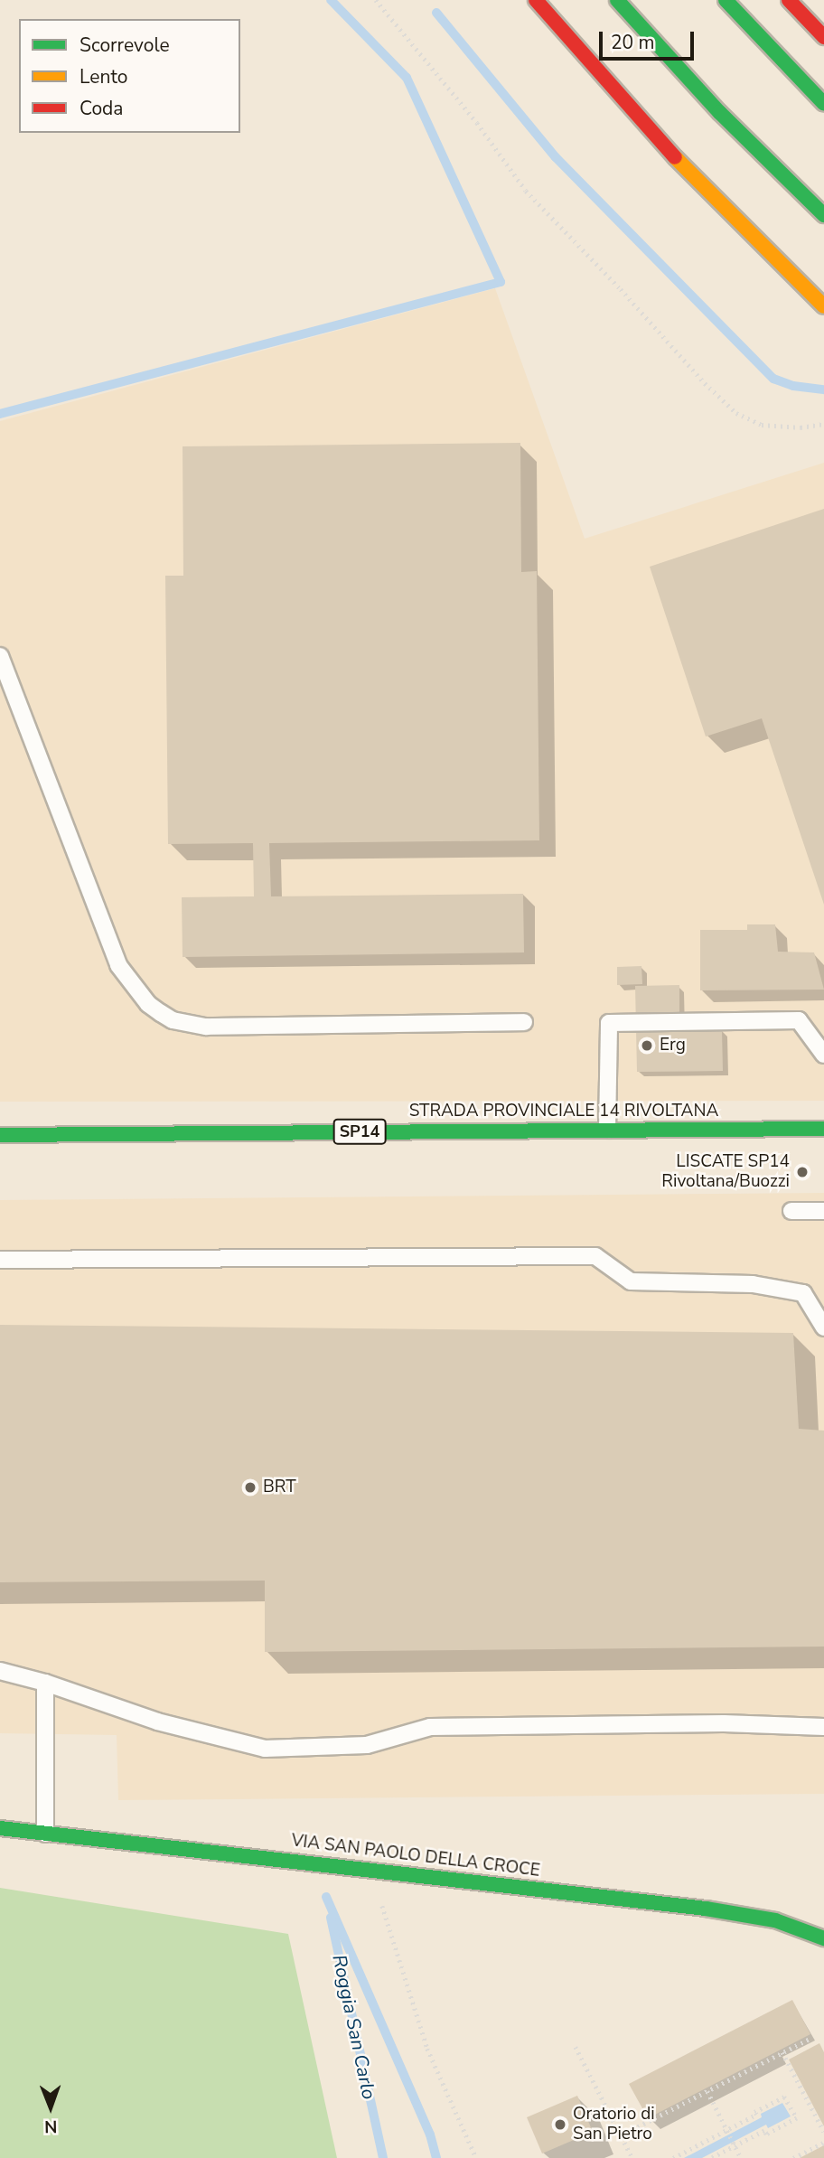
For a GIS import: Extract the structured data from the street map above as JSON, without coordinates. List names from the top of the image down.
{
  "streets": {
    "main road": ["STRADA PROVINCIALE 14 RIVOLTANA", "SP14", "VIA SAN PAOLO DELLA CROCE"]
  },
  "water": ["Roggia San Carlo"],
  "places": [
    "Erg",
    "LISCATE SP14 Rivoltana/Buozzi",
    "BRT",
    "Oratorio di San Pietro"
  ],
  "legend": ["Scorrevole", "Lento", "Coda"],
  "scale_bar": "20 m",
  "north": "bottom"
}
